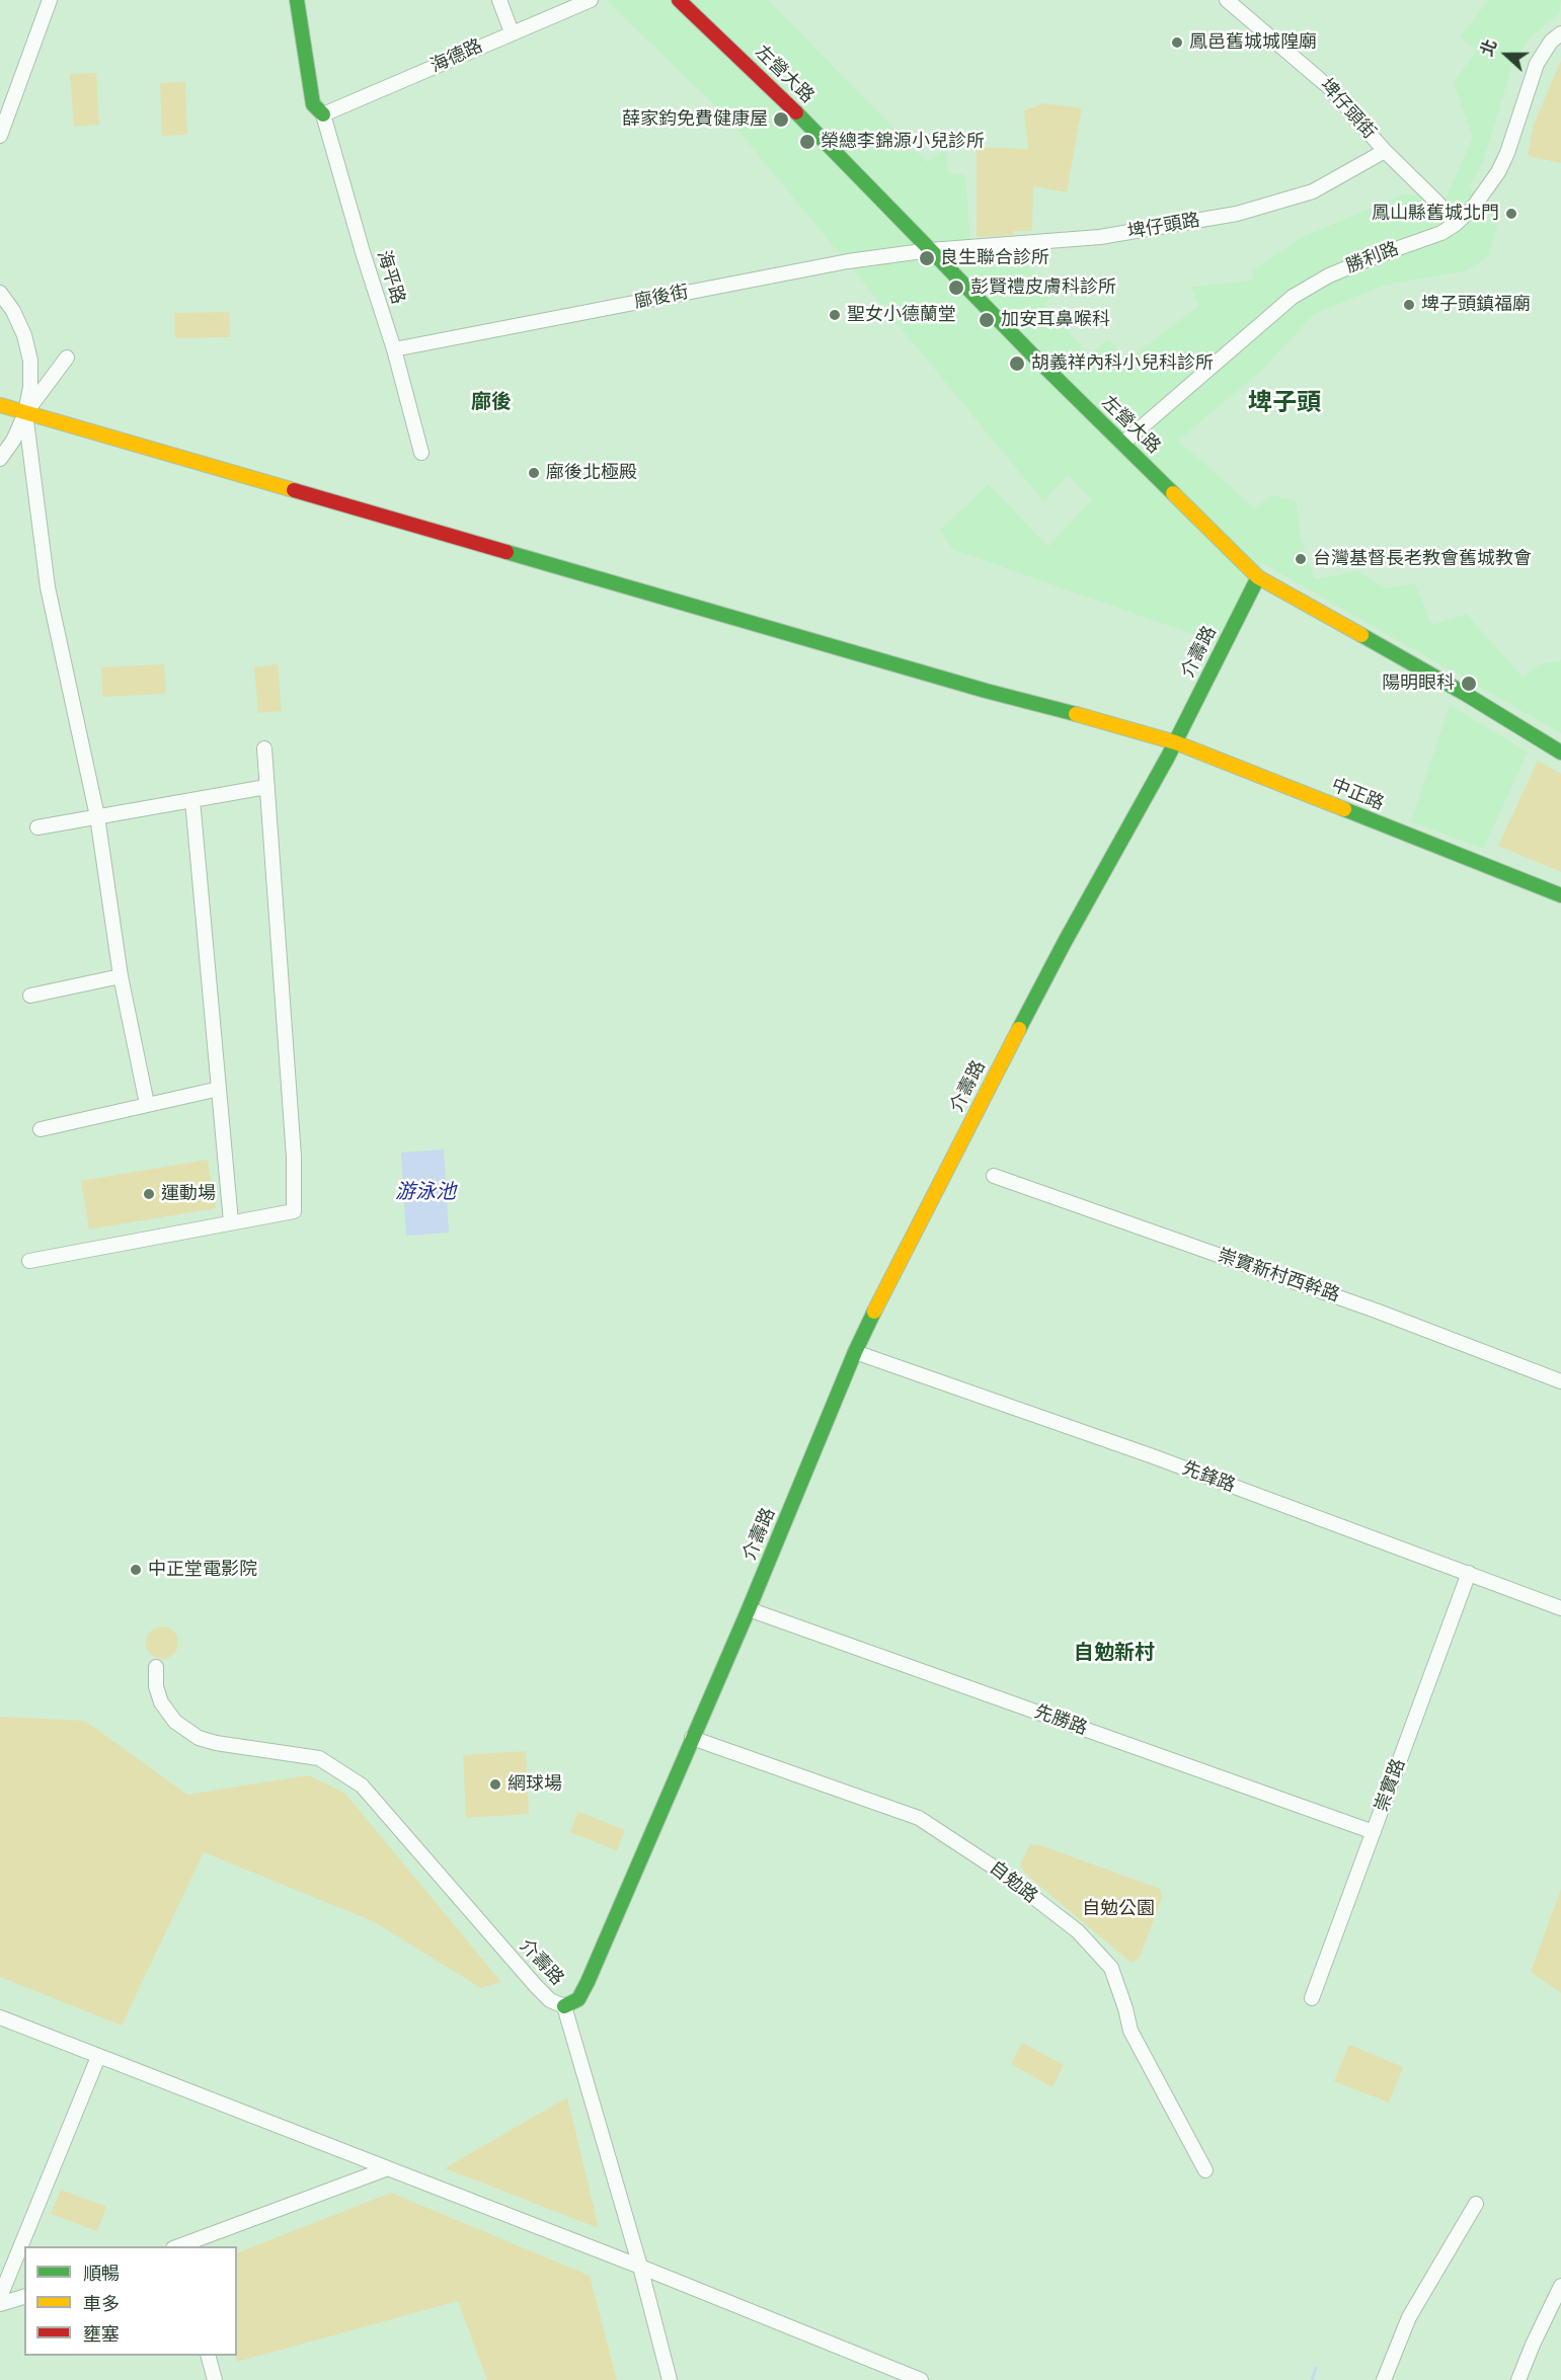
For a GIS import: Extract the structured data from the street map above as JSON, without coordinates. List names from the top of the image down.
{
  "streets": {
    "street": [
      "海德路",
      "左營大路",
      "埤仔頭街",
      "埤仔頭路",
      "勝利路",
      "海平路",
      "廍後街",
      "介壽路",
      "中正路",
      "崇實新村西幹路",
      "先鋒路",
      "先勝路",
      "崇實路",
      "自勉路"
    ]
  },
  "crossings": [
    ["海德路", "海平路"],
    ["左營大路", "埤仔頭路"],
    ["左營大路", "勝利路"],
    ["左營大路", "廍後街"],
    ["左營大路", "介壽路"],
    ["埤仔頭街", "埤仔頭路"],
    ["埤仔頭街", "勝利路"],
    ["埤仔頭路", "廍後街"],
    ["海平路", "廍後街"],
    ["介壽路", "中正路"],
    ["介壽路", "先鋒路"],
    ["介壽路", "先勝路"],
    ["介壽路", "自勉路"],
    ["先鋒路", "崇實路"],
    ["先勝路", "崇實路"]
  ],
  "districts": ["廍後", "埤子頭", "自勉新村"],
  "water": ["游泳池"],
  "parks": ["自勉公園"],
  "places": [
    "鳳邑舊城城隍廟",
    "薛家鈞免費健康屋",
    "榮總李錦源小兒診所",
    "鳳山縣舊城北門",
    "良生聯合診所",
    "彭賢禮皮膚科診所",
    "埤子頭鎮福廟",
    "聖女小德蘭堂",
    "加安耳鼻喉科",
    "胡義祥內科小兒科診所",
    "廍後北極殿",
    "台灣基督長老教會舊城教會",
    "陽明眼科",
    "運動場",
    "中正堂電影院",
    "網球場"
  ],
  "legend": ["順暢", "車多", "壅塞"],
  "north": "left"
}
